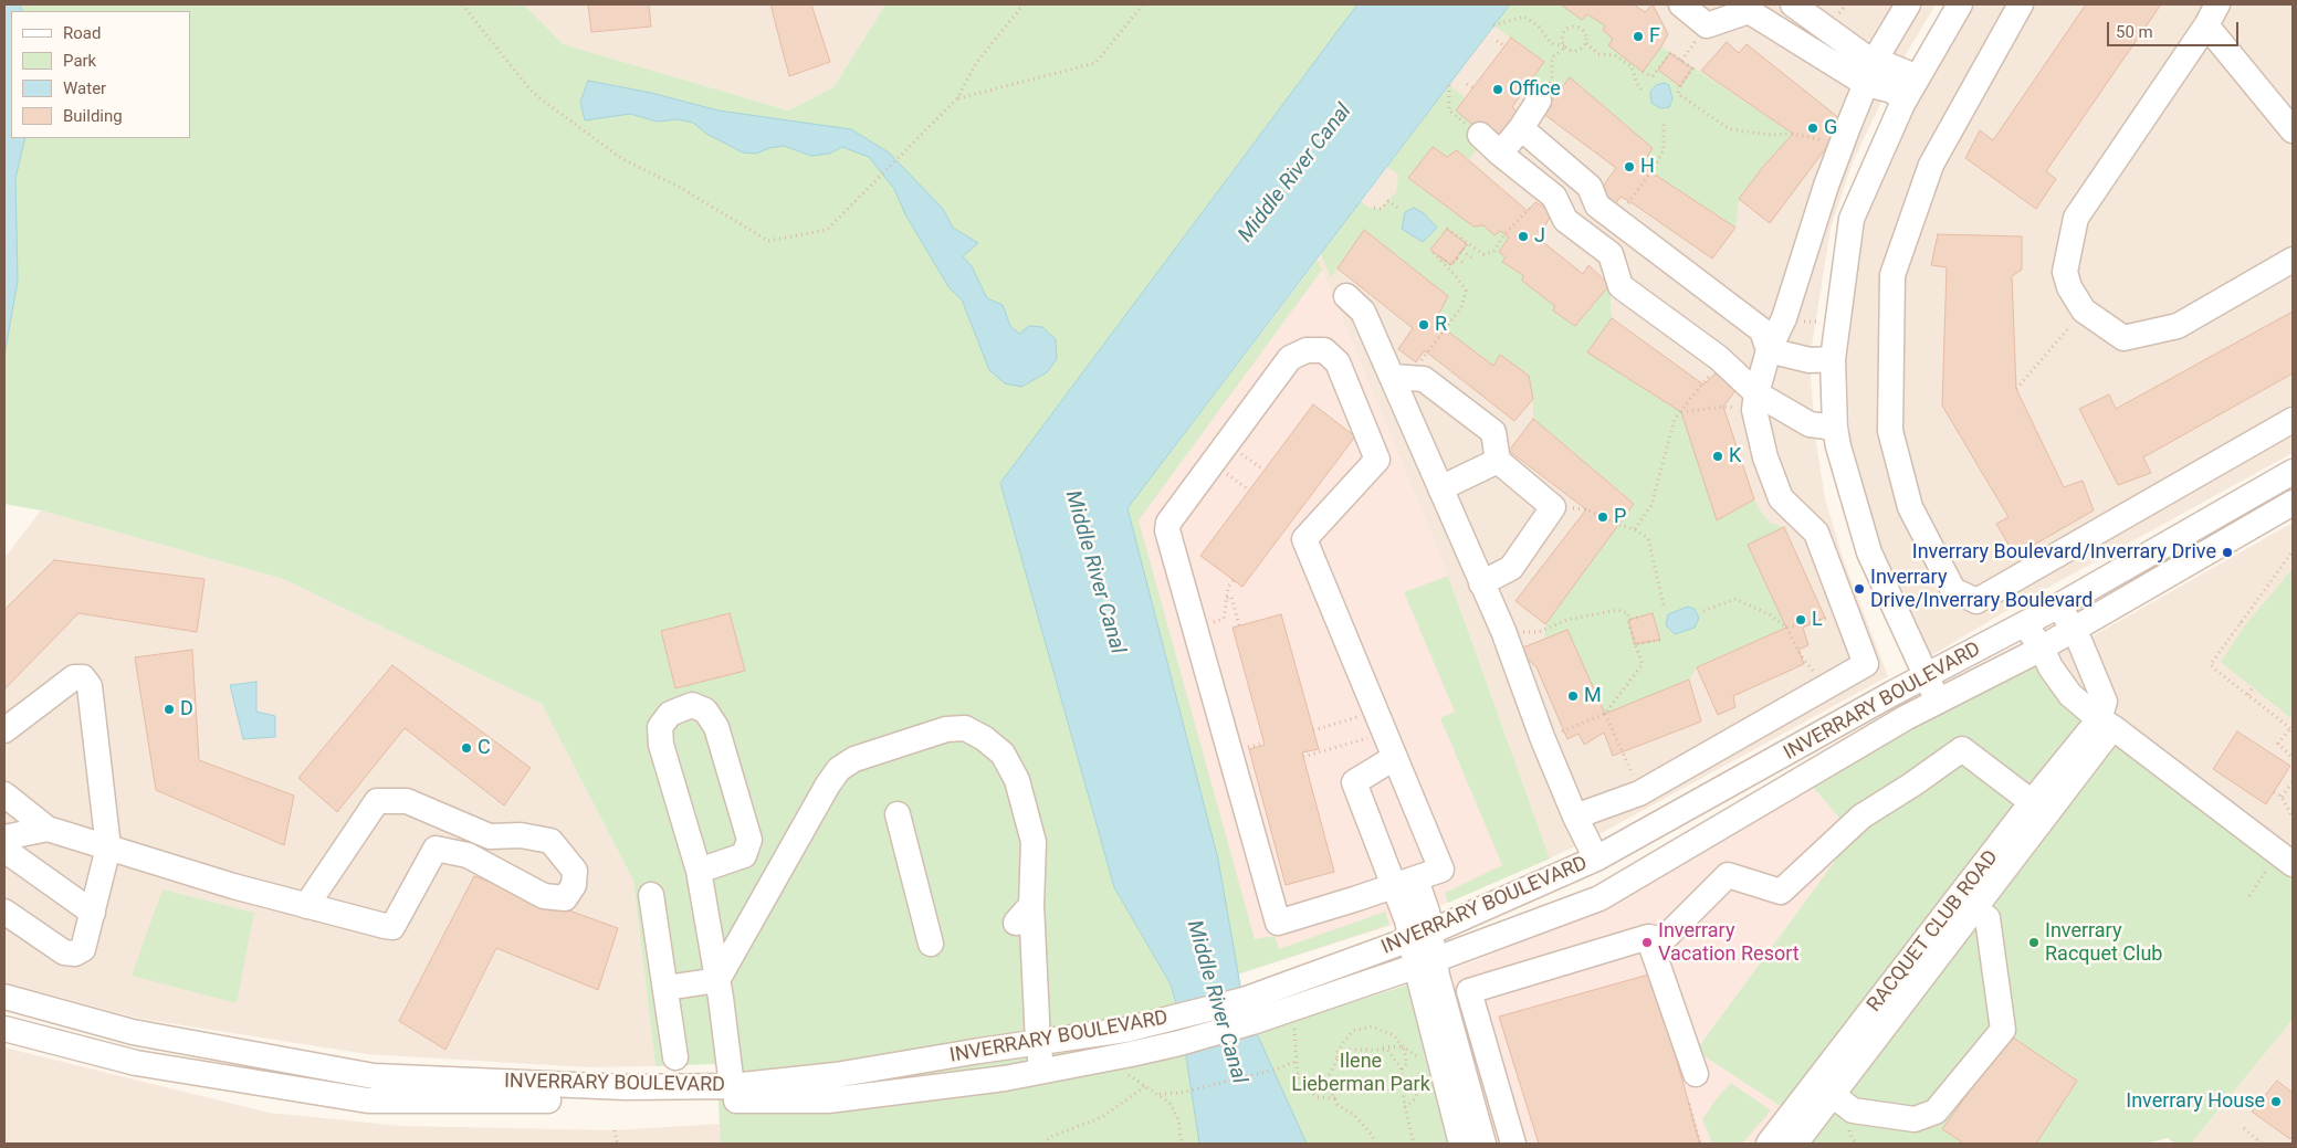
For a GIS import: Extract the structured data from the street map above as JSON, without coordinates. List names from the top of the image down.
{
  "streets": {
    "street": ["INVERRARY BOULEVARD", "RACQUET CLUB ROAD"]
  },
  "water": ["Middle River Canal"],
  "parks": ["Ilene Lieberman Park"],
  "places": [
    "F",
    "Office",
    "G",
    "H",
    "J",
    "R",
    "K",
    "P",
    "Inverrary Boulevard/Inverrary Drive",
    "Inverrary Drive/Inverrary Boulevard",
    "L",
    "M",
    "D",
    "C",
    "Inverrary Vacation Resort",
    "Inverrary Racquet Club",
    "Inverrary House"
  ],
  "legend": [
    "Road",
    "Park",
    "Water",
    "Building"
  ],
  "scale_bar": "50 m"
}
